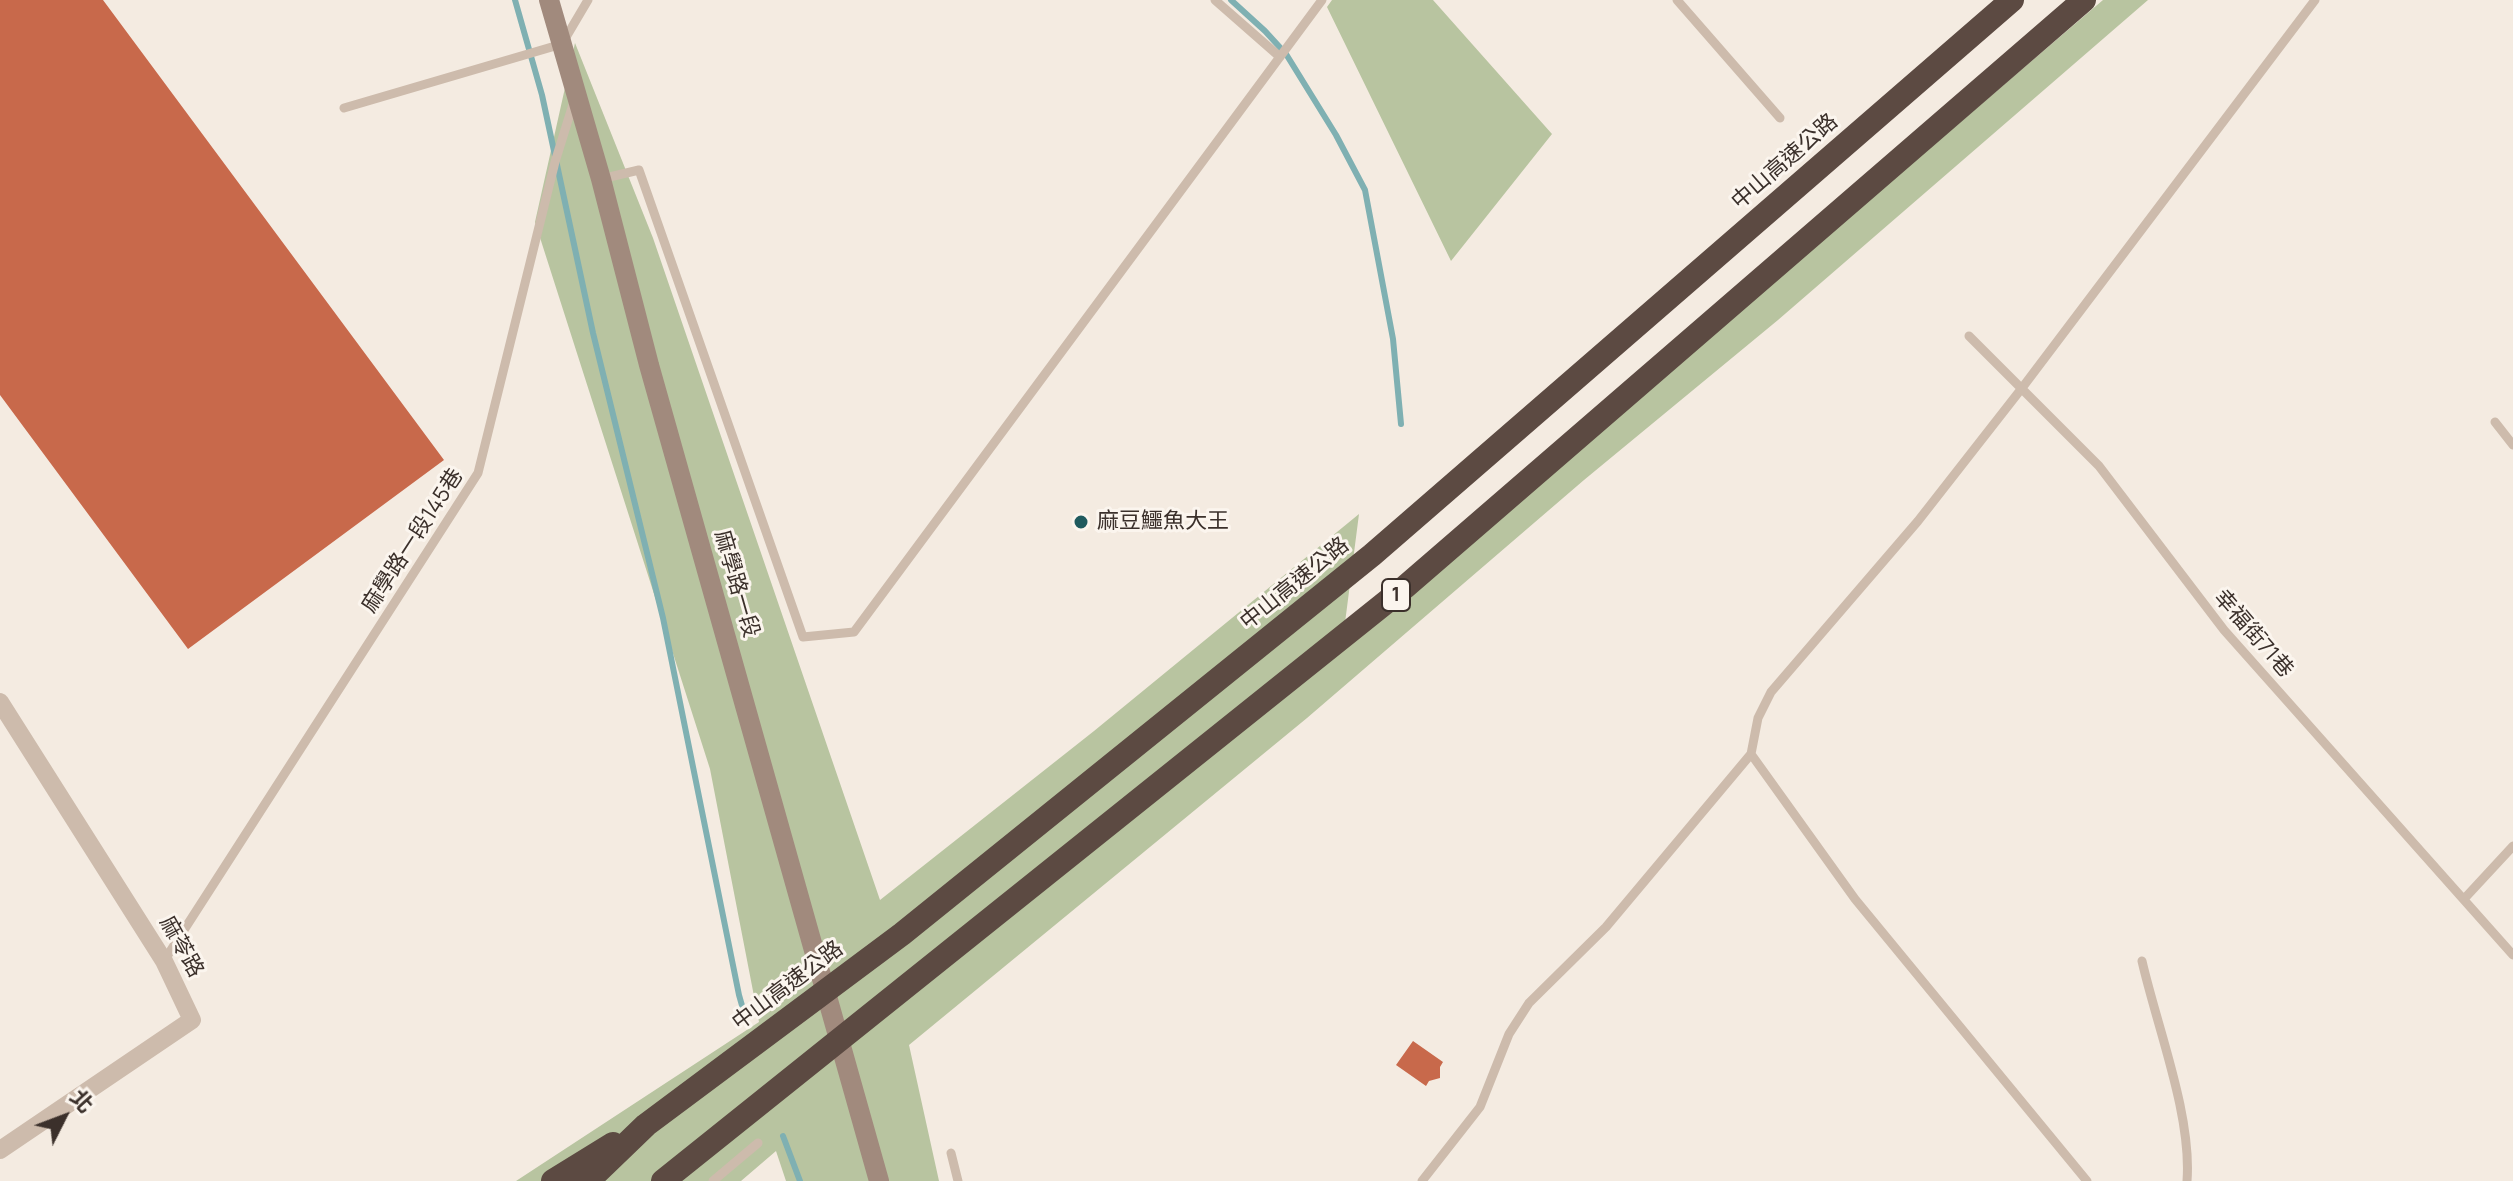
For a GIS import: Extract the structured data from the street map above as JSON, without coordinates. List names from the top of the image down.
{
  "streets": {
    "highway": ["中山高速公路", "1"],
    "main road": ["麻學路一段"],
    "street": ["麻苓路"],
    "lane": ["麻學路一段145巷", "幸福街71巷"]
  },
  "crossings": [
    ["麻學路一段145巷", "麻學路一段"],
    ["麻學路一段145巷", "麻苓路"]
  ],
  "places": ["麻豆鱷魚大王"],
  "north": "top right"
}
